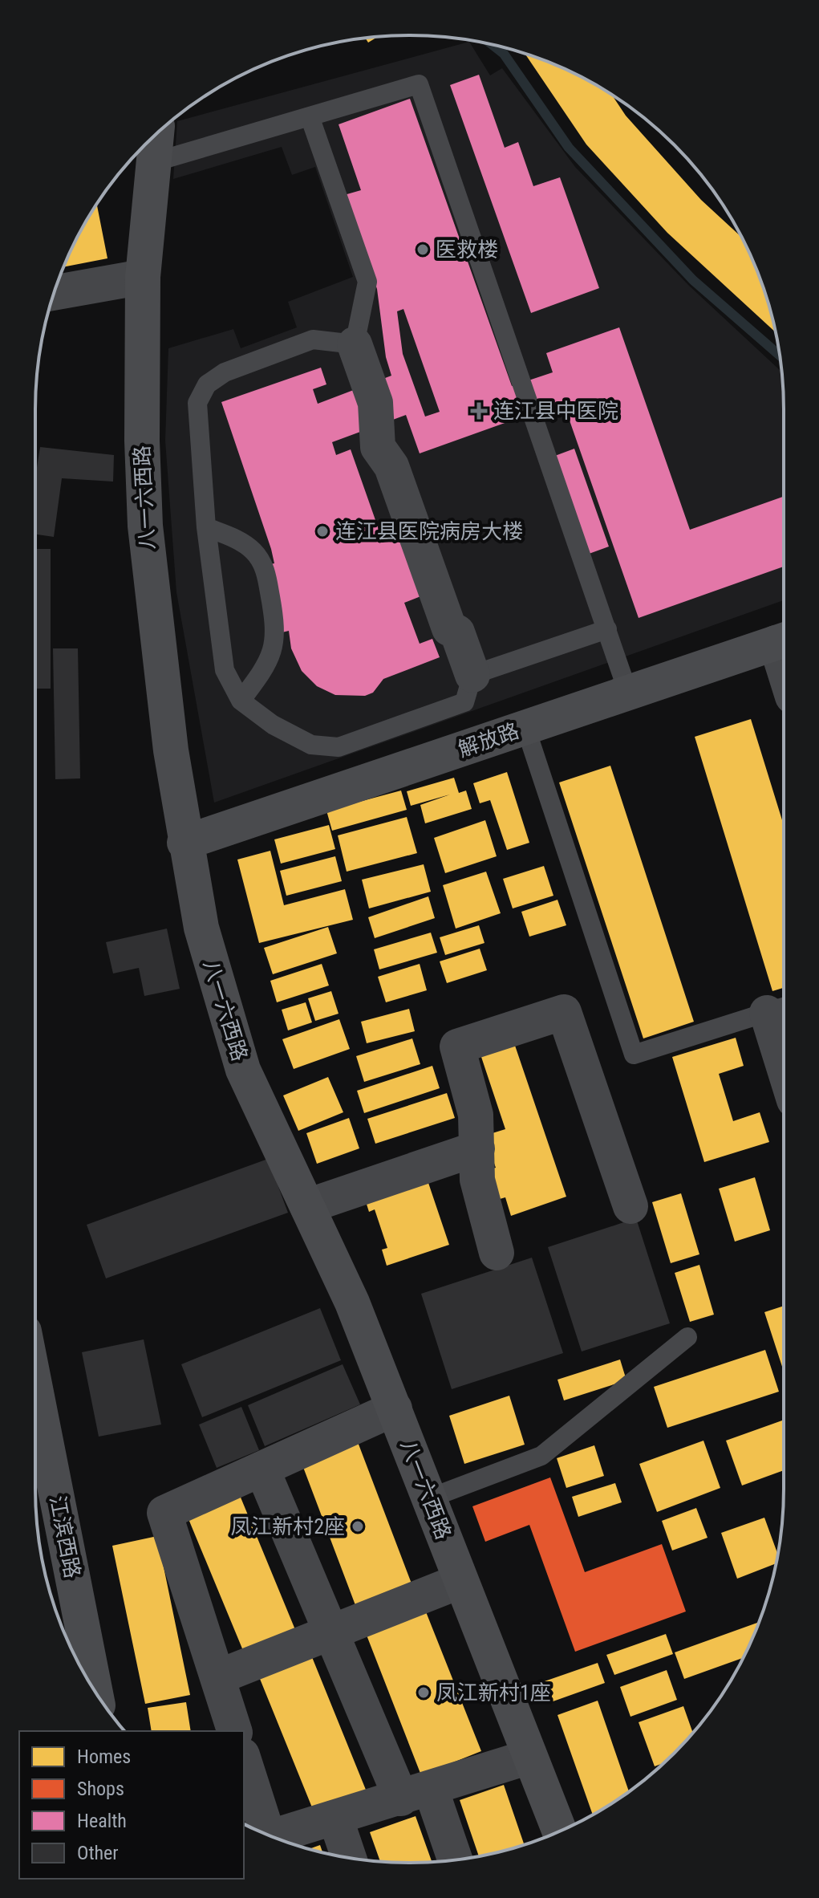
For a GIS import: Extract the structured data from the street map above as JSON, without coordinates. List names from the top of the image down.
{
  "streets": {
    "street": ["八一六西路", "解放路", "江滨西路"]
  },
  "crossings": [
    ["八一六西路", "解放路"]
  ],
  "places": {
    "other": [
      "医救楼",
      "连江县医院病房大楼",
      "凤江新村2座",
      "凤江新村1座"
    ],
    "health": ["连江县中医院"]
  },
  "legend": [
    "Homes",
    "Shops",
    "Health",
    "Other"
  ]
}
